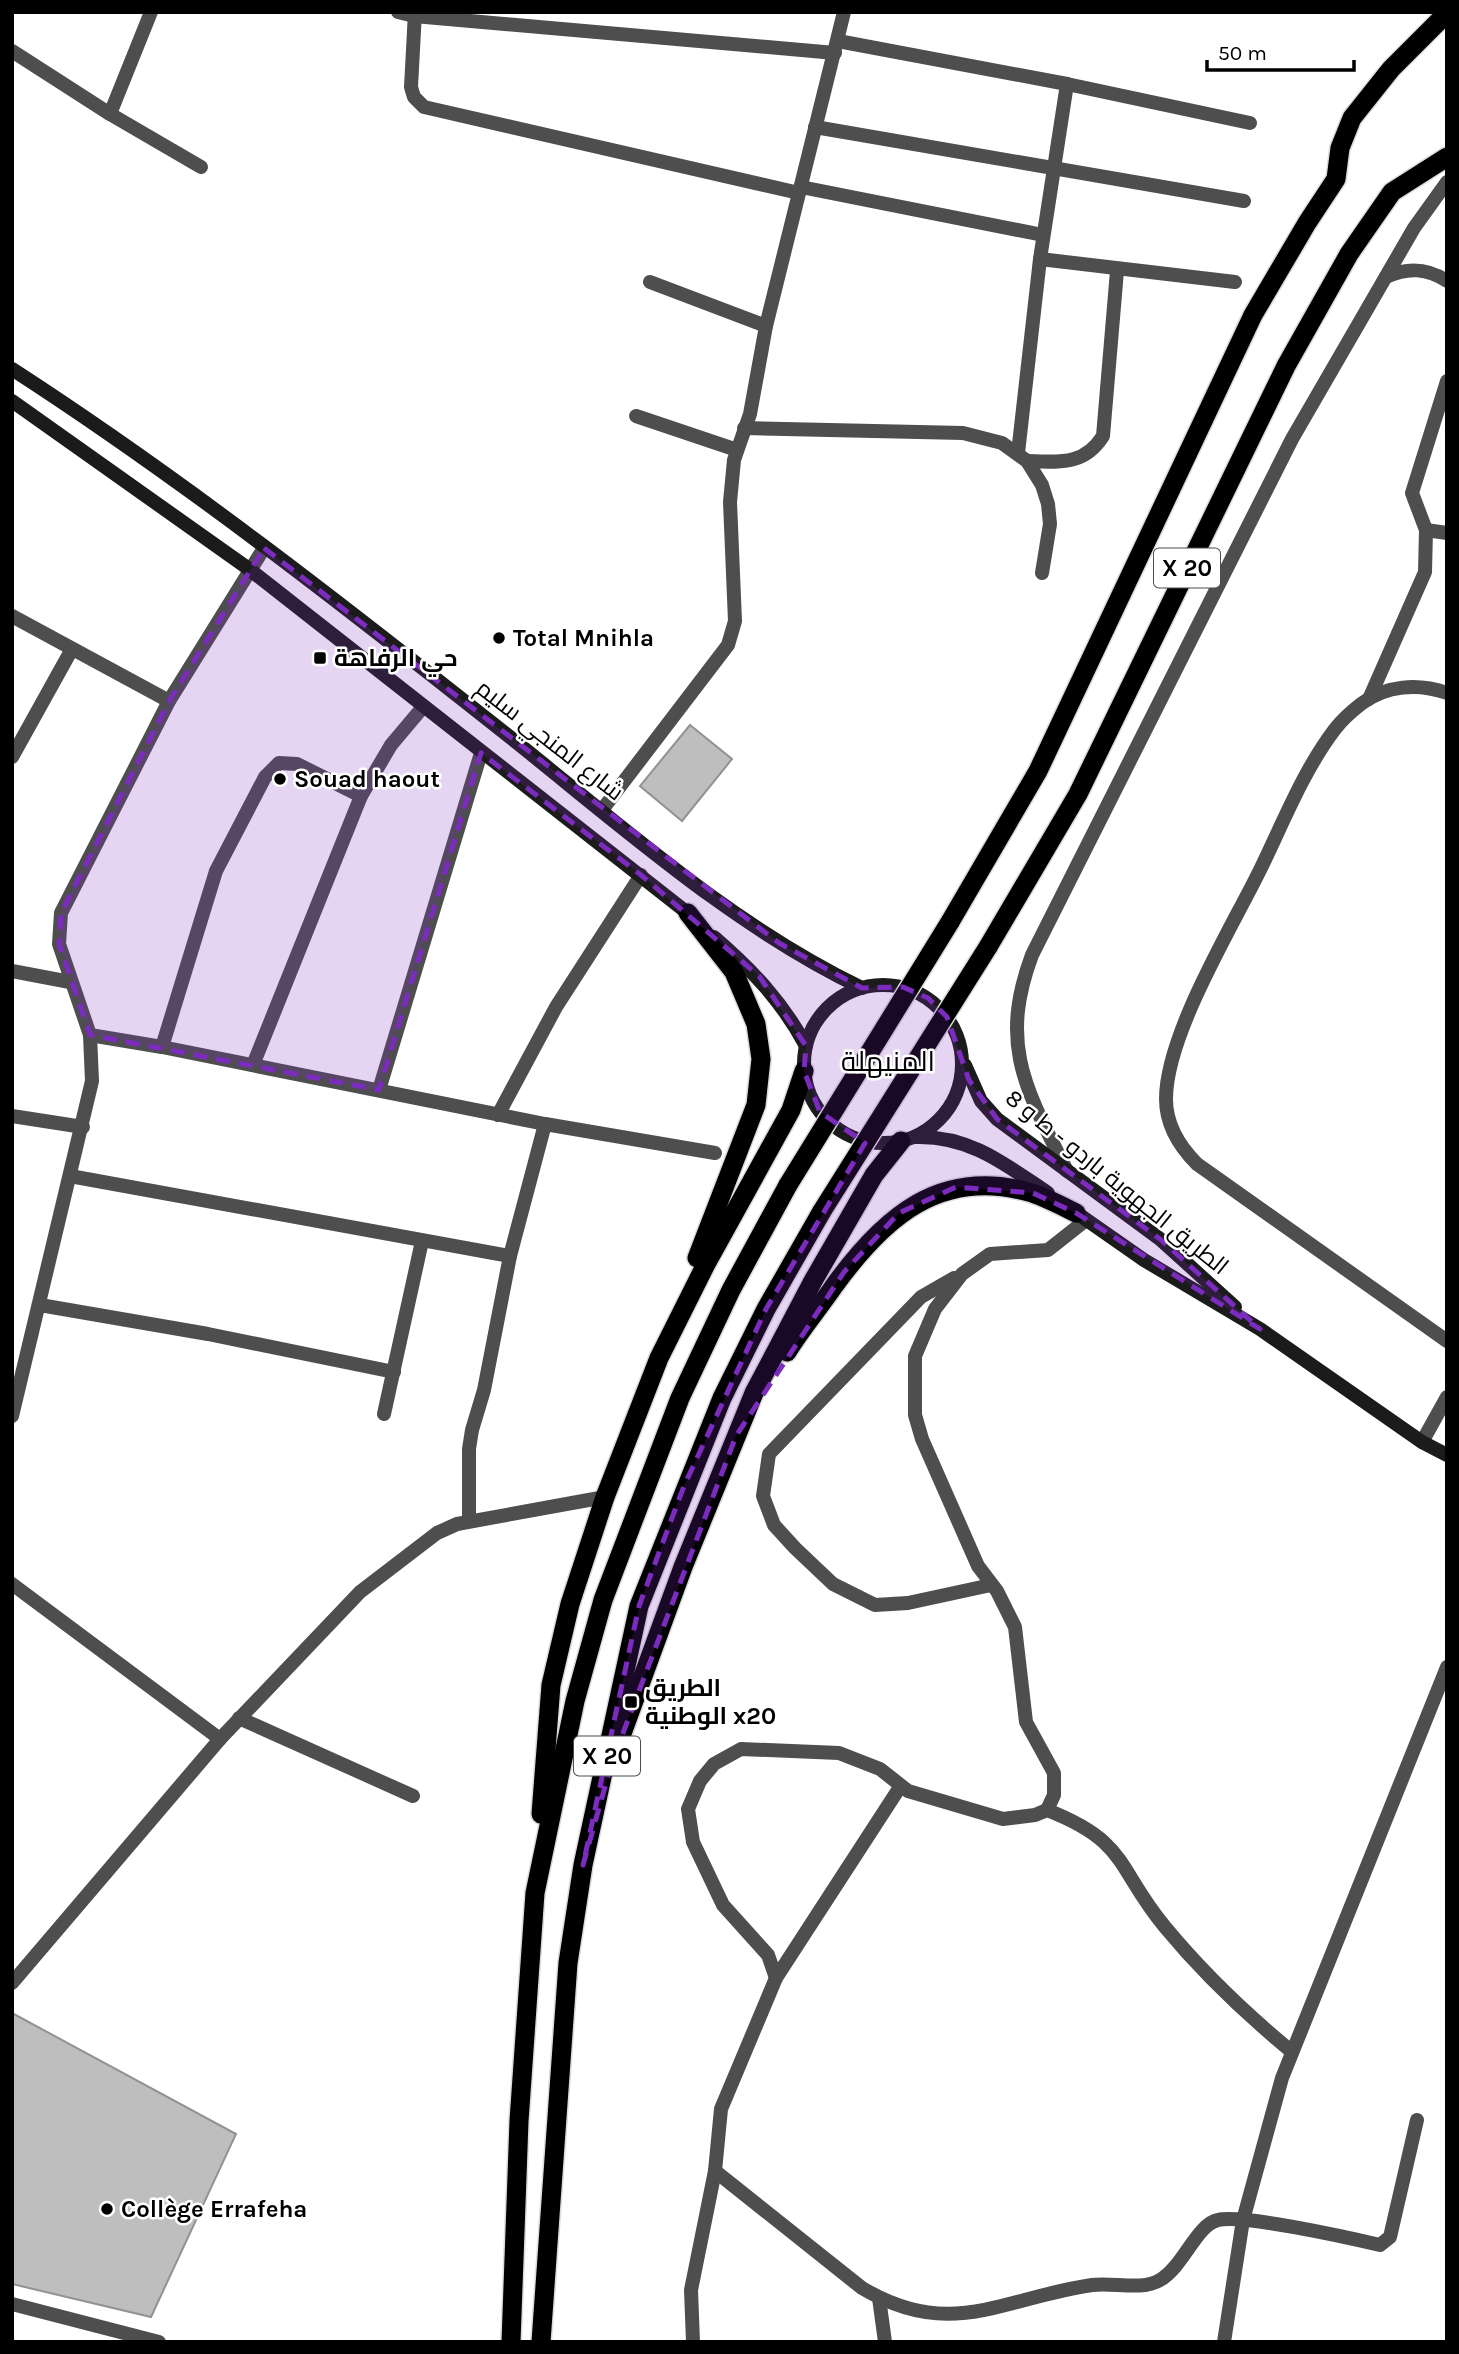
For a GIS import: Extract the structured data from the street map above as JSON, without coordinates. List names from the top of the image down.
{
  "streets": {
    "highway": ["X 20"],
    "main road": ["شارع المنجي سليم", "الطريق الجهوية باردو - ط و 8"]
  },
  "crossings": [
    ["X 20", "شارع المنجي سليم"],
    ["X 20", "الطريق الجهوية باردو - ط و 8"],
    ["شارع المنجي سليم", "الطريق الجهوية باردو - ط و 8"]
  ],
  "districts": ["المنيهلة"],
  "places": {
    "other": ["Total Mnihla", "Souad haout", "Collège Errafeha"],
    "transit": ["حي الرفاهة", "الطريق الوطنية x20"]
  },
  "scale_bar": "50 m"
}
